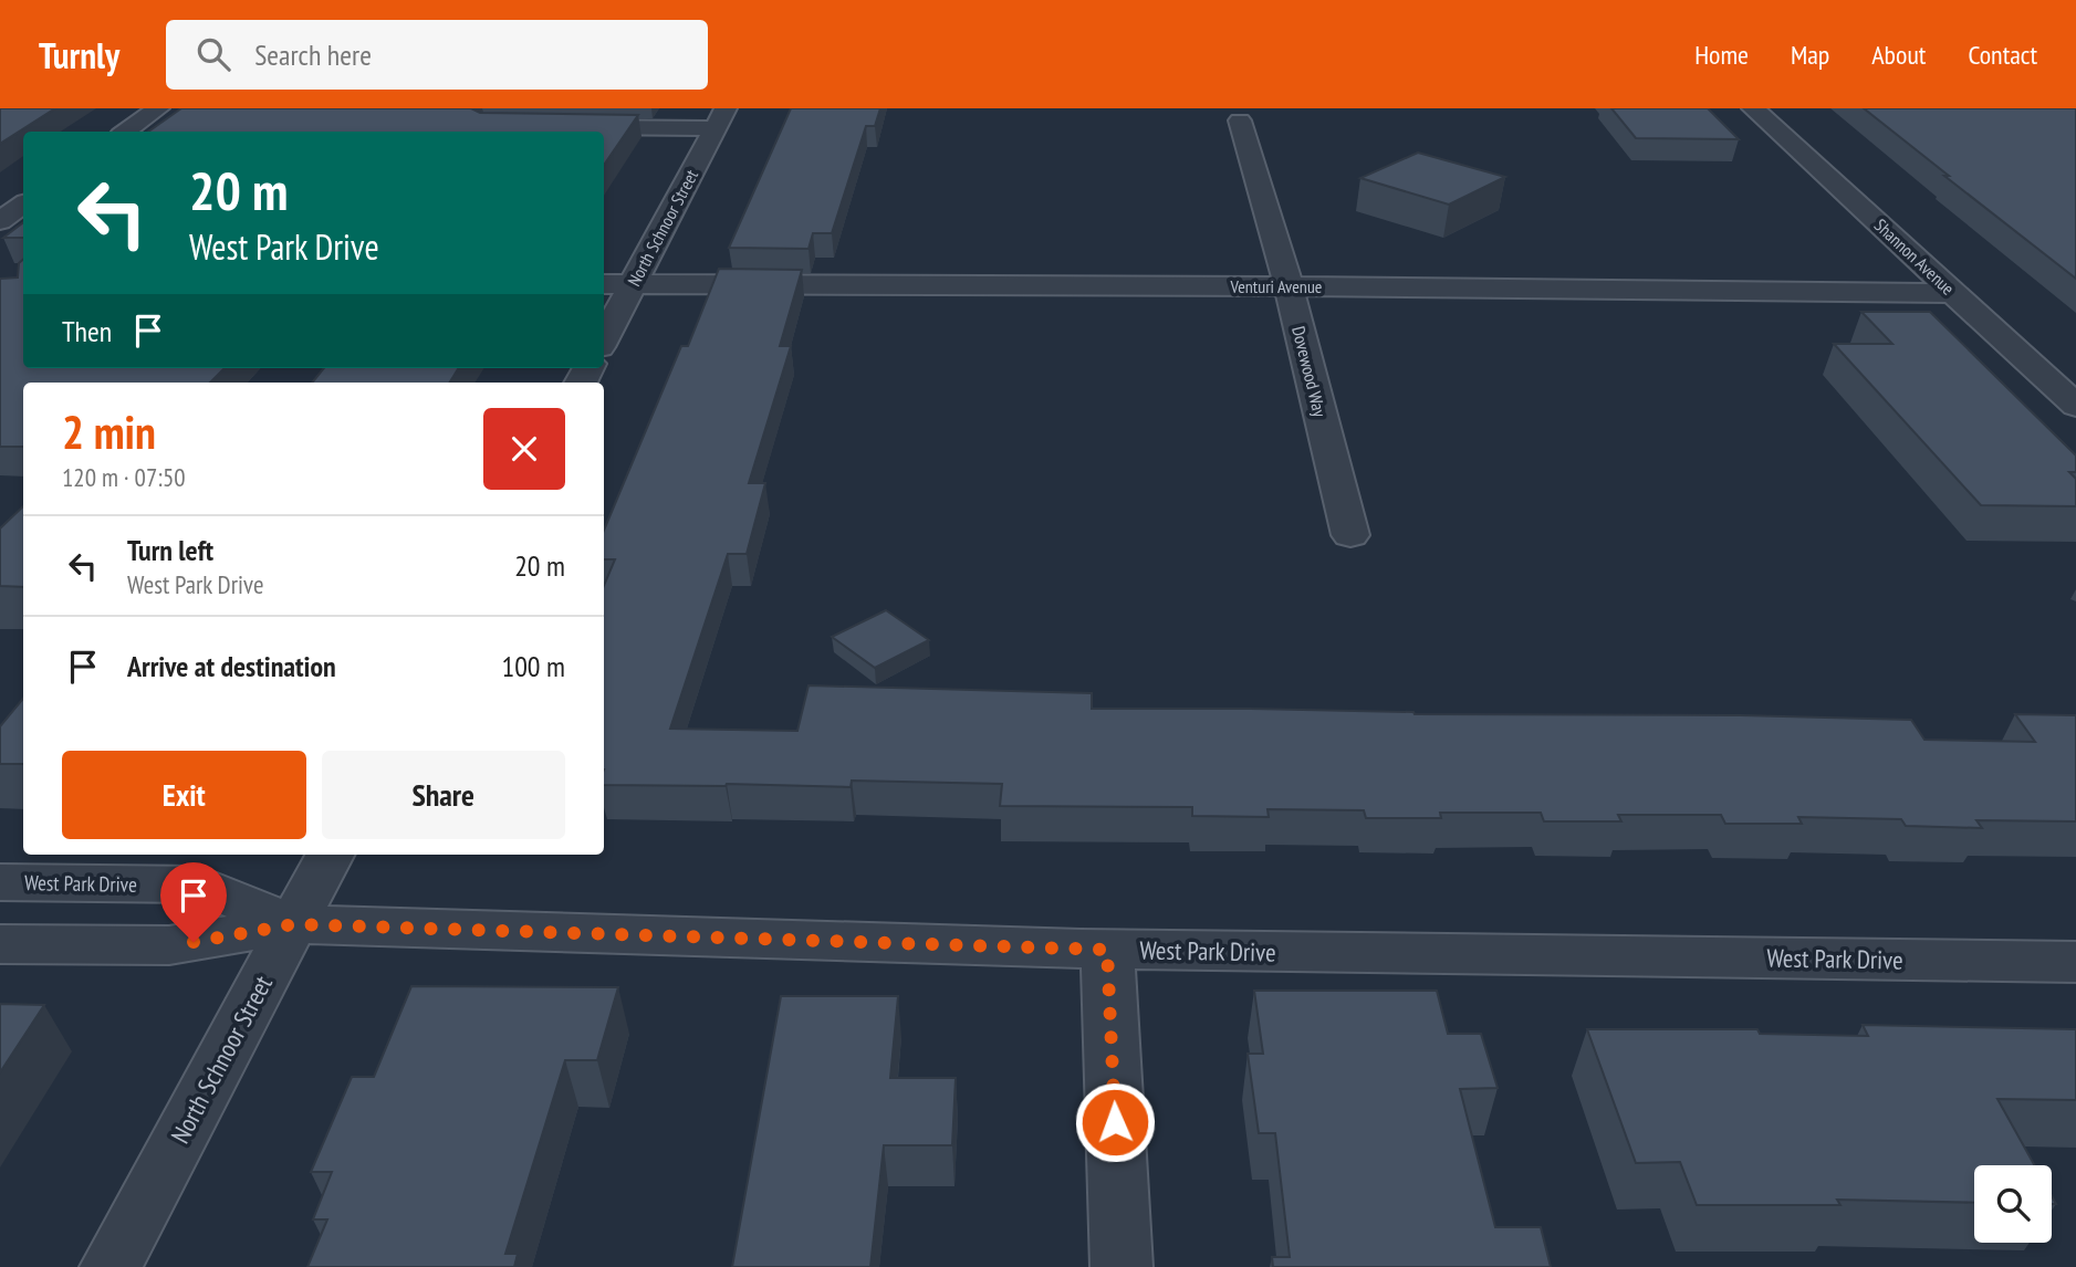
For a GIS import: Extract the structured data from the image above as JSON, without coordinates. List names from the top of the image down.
{
  "streets": {
    "street": [
      "North Schnoor Street",
      "Shannon Avenue",
      "Venturi Avenue",
      "Dovewood Way",
      "West Park Drive"
    ]
  },
  "crossings": [
    ["North Schnoor Street", "Venturi Avenue"],
    ["North Schnoor Street", "West Park Drive"],
    ["Shannon Avenue", "Venturi Avenue"],
    ["Venturi Avenue", "Dovewood Way"]
  ],
  "page": {
    "header": "Turnly",
    "search": "Search here",
    "nav": [
      "Home",
      "Map",
      "About",
      "Contact"
    ],
    "turn": ["20 m", "West Park Drive"],
    "then": "Then",
    "heading": ["2 min", "120 m · 07:50"],
    "list": [
      {
        "name": "Turn left",
        "note": "West Park Drive",
        "value": "20 m"
      },
      {
        "name": "Arrive at destination",
        "value": "100 m"
      }
    ],
    "buttons": ["Exit", "Share"]
  }
}
